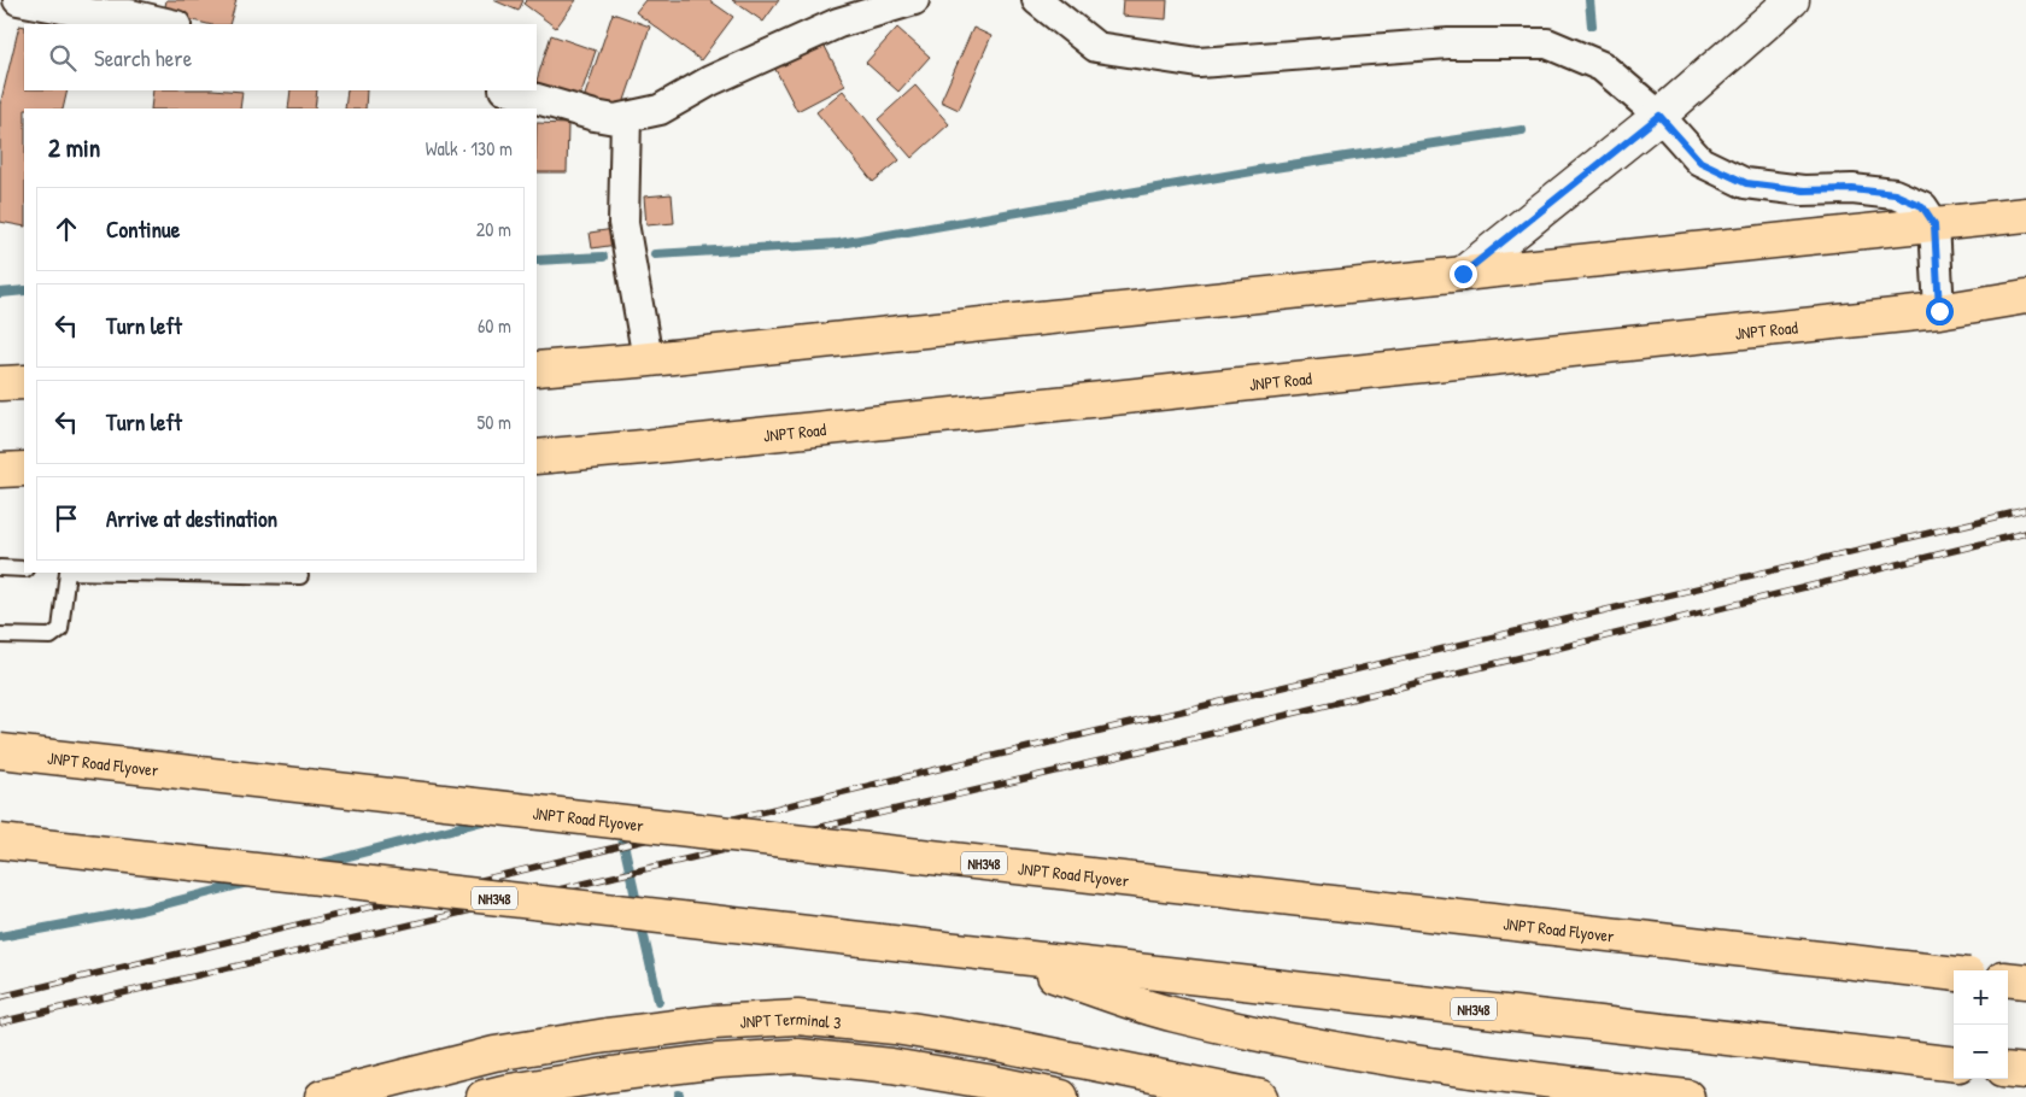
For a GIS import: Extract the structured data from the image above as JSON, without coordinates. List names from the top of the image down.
{
  "streets": {
    "main road": [
      "JNPT Road",
      "JNPT Road Flyover",
      "NH348",
      "JNPT Terminal 3"
    ]
  },
  "page": {
    "search": "Search here",
    "heading": ["2 min", "Walk · 130 m"],
    "list": [
      ["Continue", "20 m"],
      ["Turn left", "60 m"],
      ["Turn left", "50 m"],
      "Arrive at destination"
    ],
    "map_buttons": ["+", "−"]
  }
}
